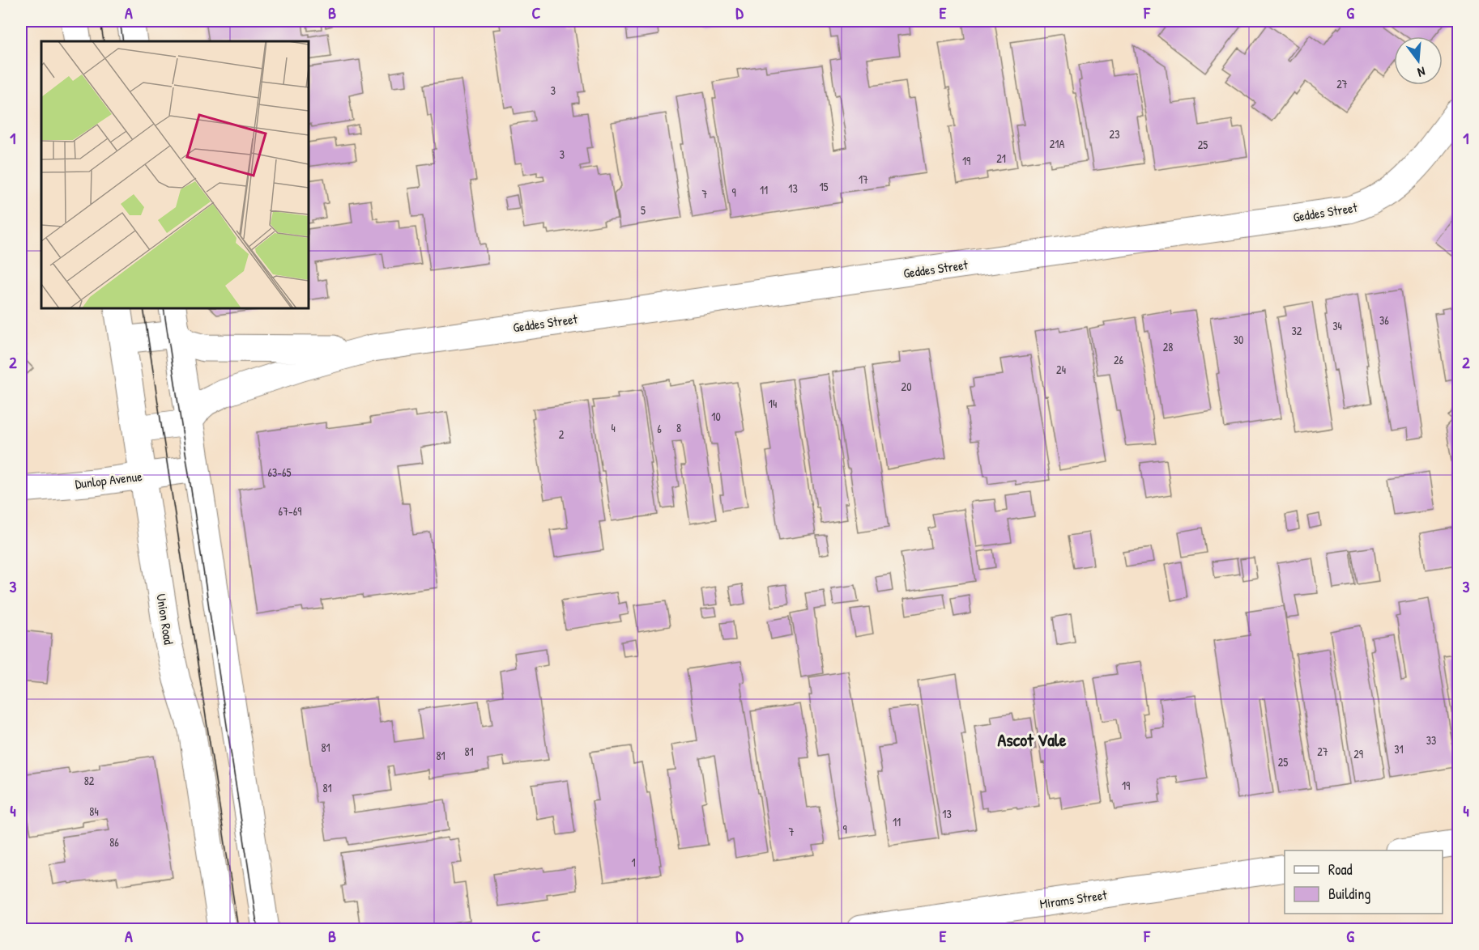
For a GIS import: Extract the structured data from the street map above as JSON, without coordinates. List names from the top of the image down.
{
  "streets": {
    "street": [
      "Geddes Street",
      "Dunlop Avenue",
      "Union Road",
      "Mirams Street"
    ]
  },
  "crossings": [
    ["Dunlop Avenue", "Union Road"]
  ],
  "districts": ["Ascot Vale"],
  "house_numbers": [
    "27",
    "3",
    "23",
    "21A",
    "25",
    "3",
    "21",
    "19",
    "17",
    "15",
    "13",
    "11",
    "9",
    "7",
    "5",
    "36",
    "34",
    "32",
    "30",
    "28",
    "26",
    "24",
    "20",
    "14",
    "10",
    "4",
    "8",
    "6",
    "2",
    "63-65",
    "67-69",
    "33",
    "81",
    "31",
    "81",
    "27",
    "29",
    "81",
    "25",
    "82",
    "19",
    "81",
    "84",
    "13",
    "11",
    "9",
    "7",
    "86",
    "1"
  ],
  "legend": ["Road", "Building"],
  "north": "bottom",
  "grid": {
    "columns": [
      "A",
      "B",
      "C",
      "D",
      "E",
      "F",
      "G"
    ],
    "rows": [
      "1",
      "2",
      "3",
      "4"
    ]
  }
}
